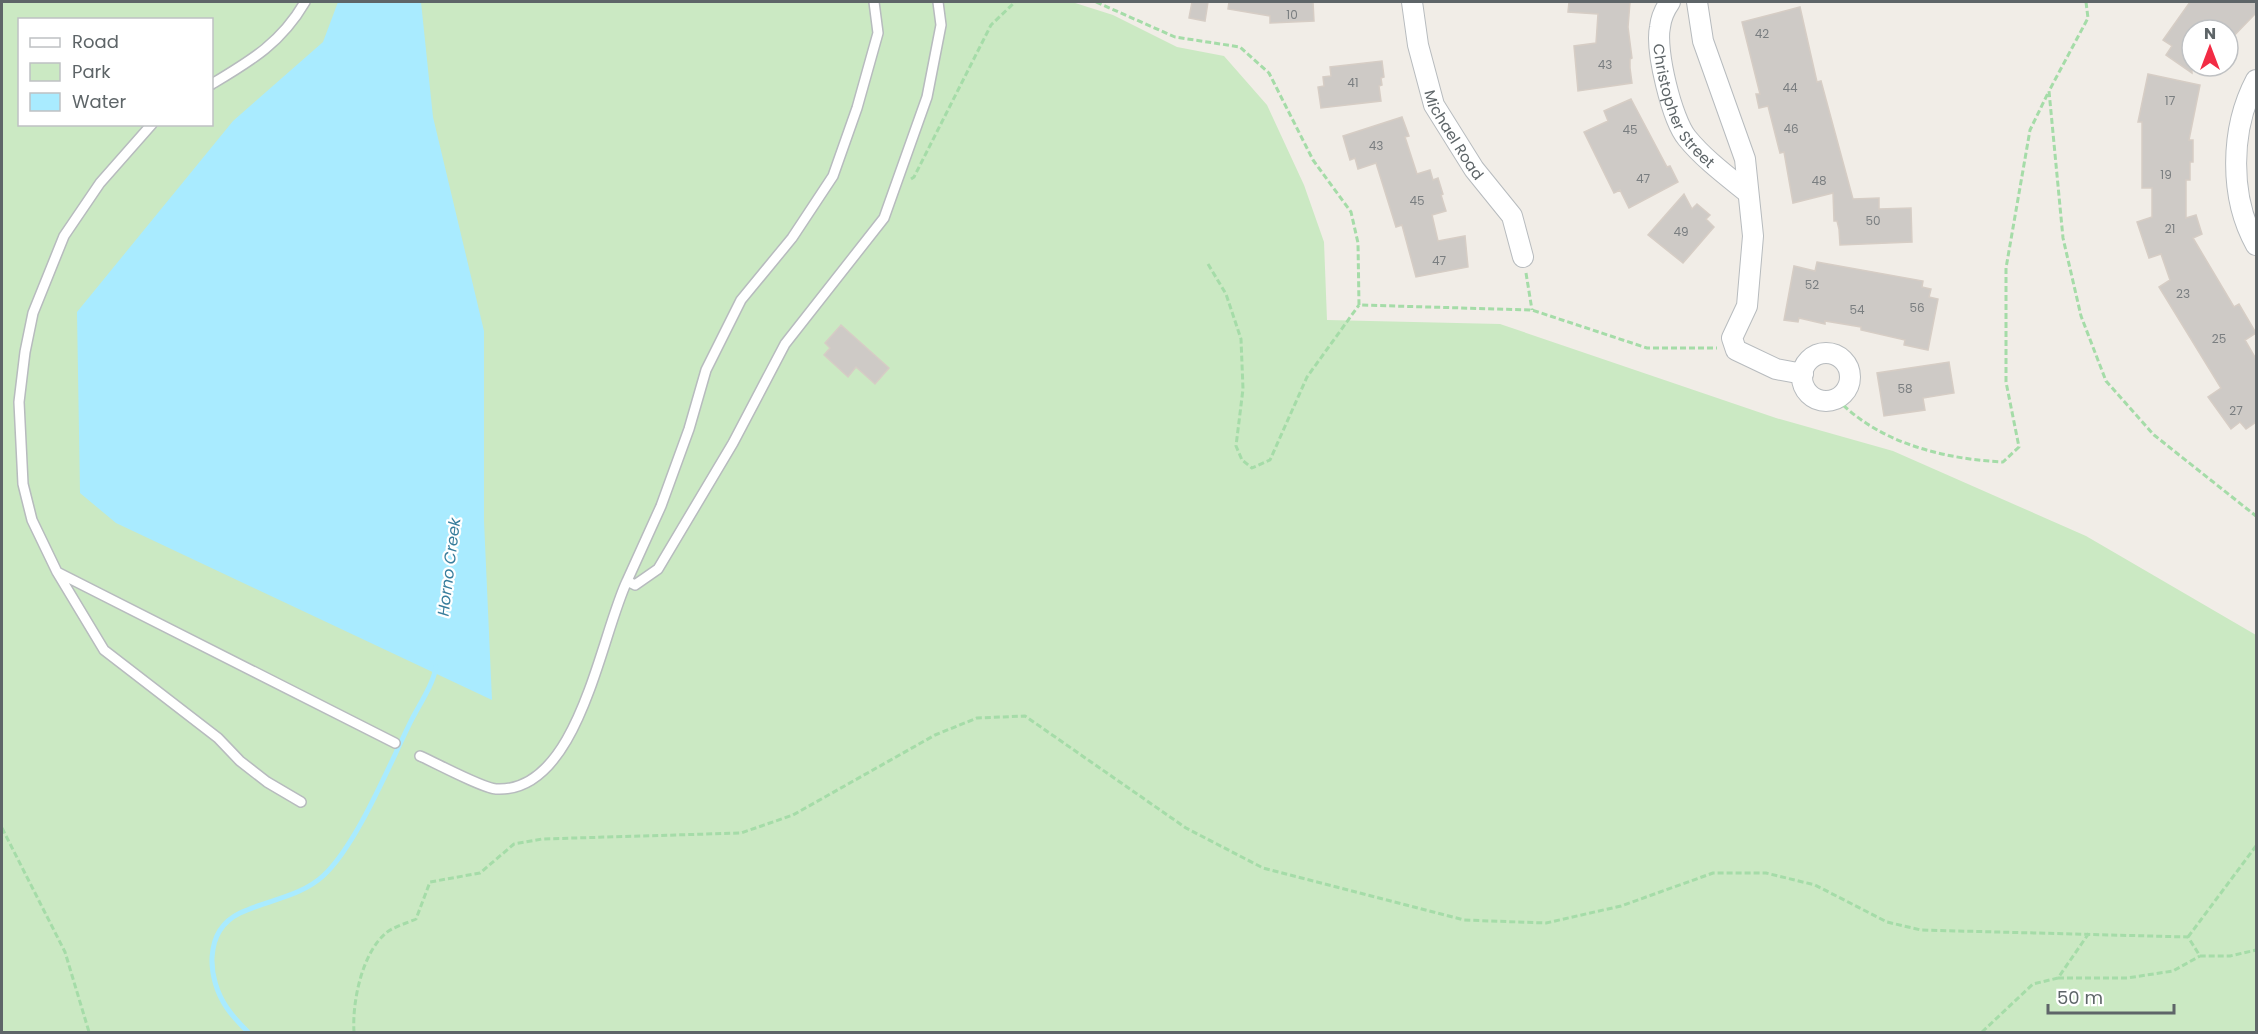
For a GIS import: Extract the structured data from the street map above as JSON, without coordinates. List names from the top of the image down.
{
  "streets": {
    "street": ["Christopher Street", "Michael Road"]
  },
  "water": ["Horno Creek"],
  "house_numbers": [
    "10",
    "42",
    "43",
    "41",
    "44",
    "17",
    "46",
    "45",
    "43",
    "19",
    "47",
    "48",
    "45",
    "50",
    "21",
    "49",
    "47",
    "52",
    "23",
    "56",
    "54",
    "25",
    "58",
    "27"
  ],
  "legend": ["Road", "Park", "Water"],
  "scale_bar": "50 m",
  "north": "top"
}
